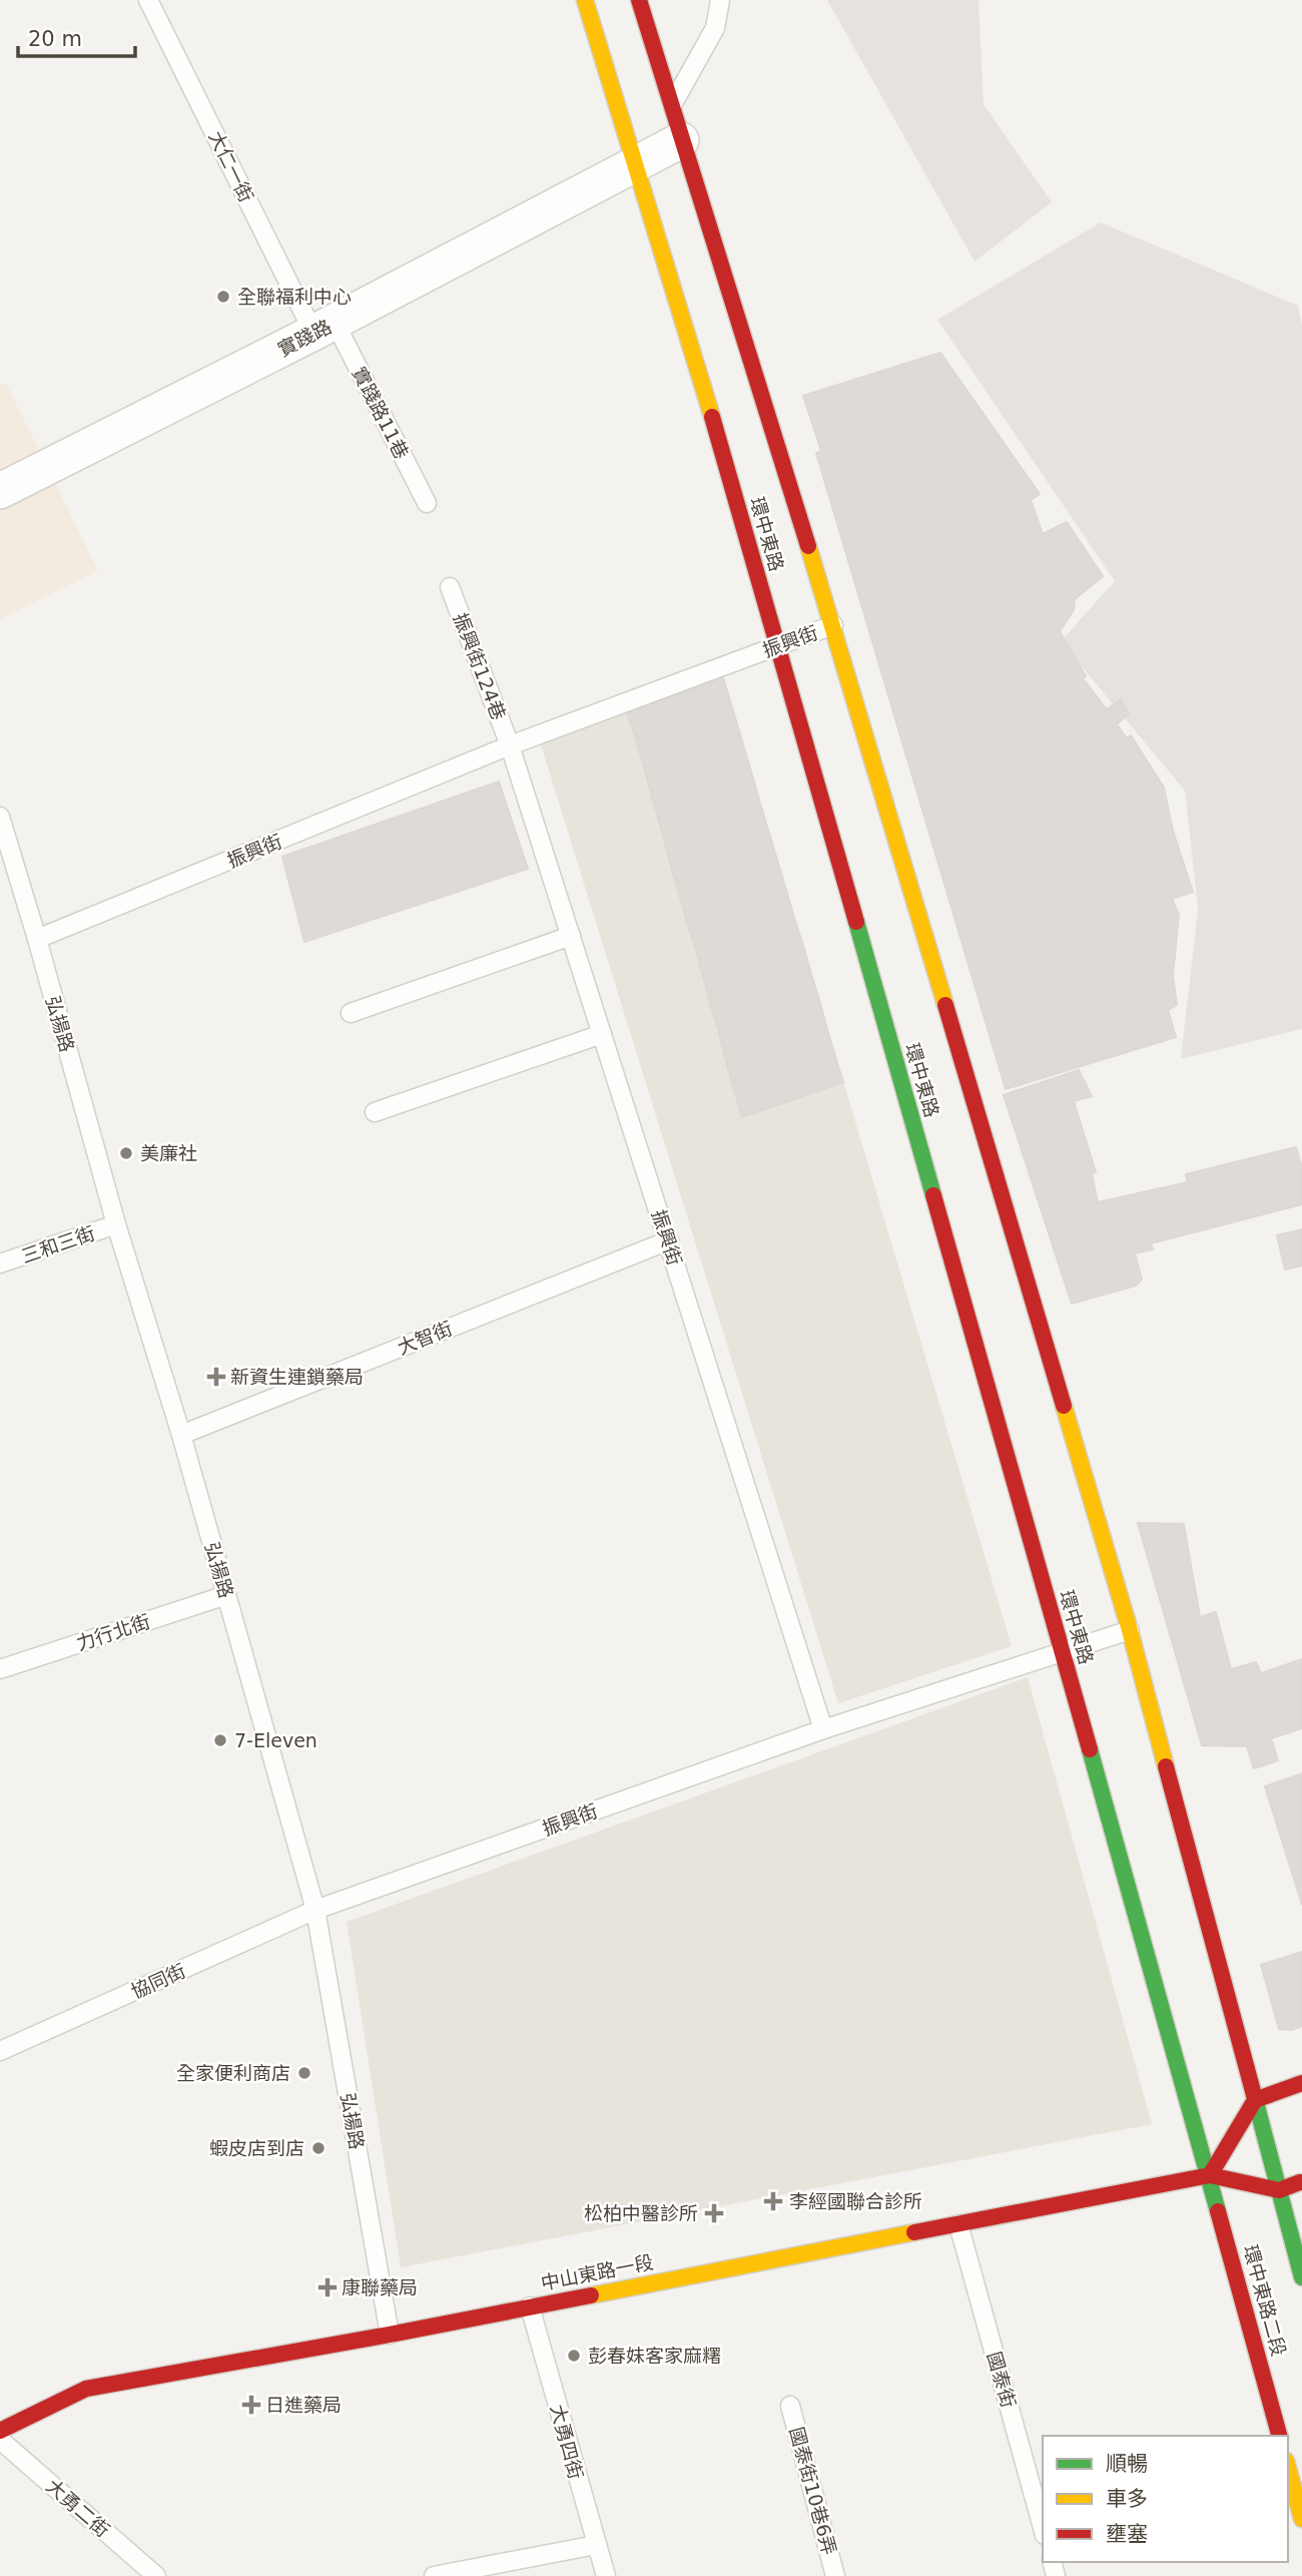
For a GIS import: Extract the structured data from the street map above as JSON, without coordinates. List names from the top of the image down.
{
  "streets": {
    "street": [
      "實踐路",
      "環中東路",
      "中山東路一段",
      "環中東路二段"
    ],
    "lane": [
      "大仁一街",
      "實踐路11巷",
      "振興街",
      "振興街124巷",
      "弘揚路",
      "三和三街",
      "大智街",
      "力行北街",
      "協同街",
      "國泰街",
      "大勇四街",
      "國泰街10巷6弄",
      "大勇二街"
    ]
  },
  "crossings": [
    ["大仁一街", "實踐路"],
    ["大仁一街", "實踐路11巷"],
    ["實踐路", "實踐路11巷"],
    ["實踐路", "環中東路"],
    ["環中東路", "振興街"],
    ["環中東路", "中山東路一段"],
    ["環中東路", "環中東路二段"],
    ["振興街", "振興街124巷"],
    ["振興街", "弘揚路"],
    ["振興街", "大智街"],
    ["振興街", "協同街"],
    ["弘揚路", "三和三街"],
    ["弘揚路", "大智街"],
    ["弘揚路", "力行北街"],
    ["弘揚路", "協同街"],
    ["弘揚路", "中山東路一段"],
    ["中山東路一段", "環中東路二段"],
    ["中山東路一段", "國泰街"],
    ["中山東路一段", "大勇四街"]
  ],
  "places": {
    "other": [
      "全聯福利中心",
      "美廉社",
      "7-Eleven",
      "全家便利商店",
      "蝦皮店到店",
      "彭春妹客家麻糬"
    ],
    "health": [
      "新資生連鎖藥局",
      "李經國聯合診所",
      "松柏中醫診所",
      "康聯藥局",
      "日進藥局"
    ]
  },
  "legend": ["順暢", "車多", "壅塞"],
  "scale_bar": "20 m"
}
